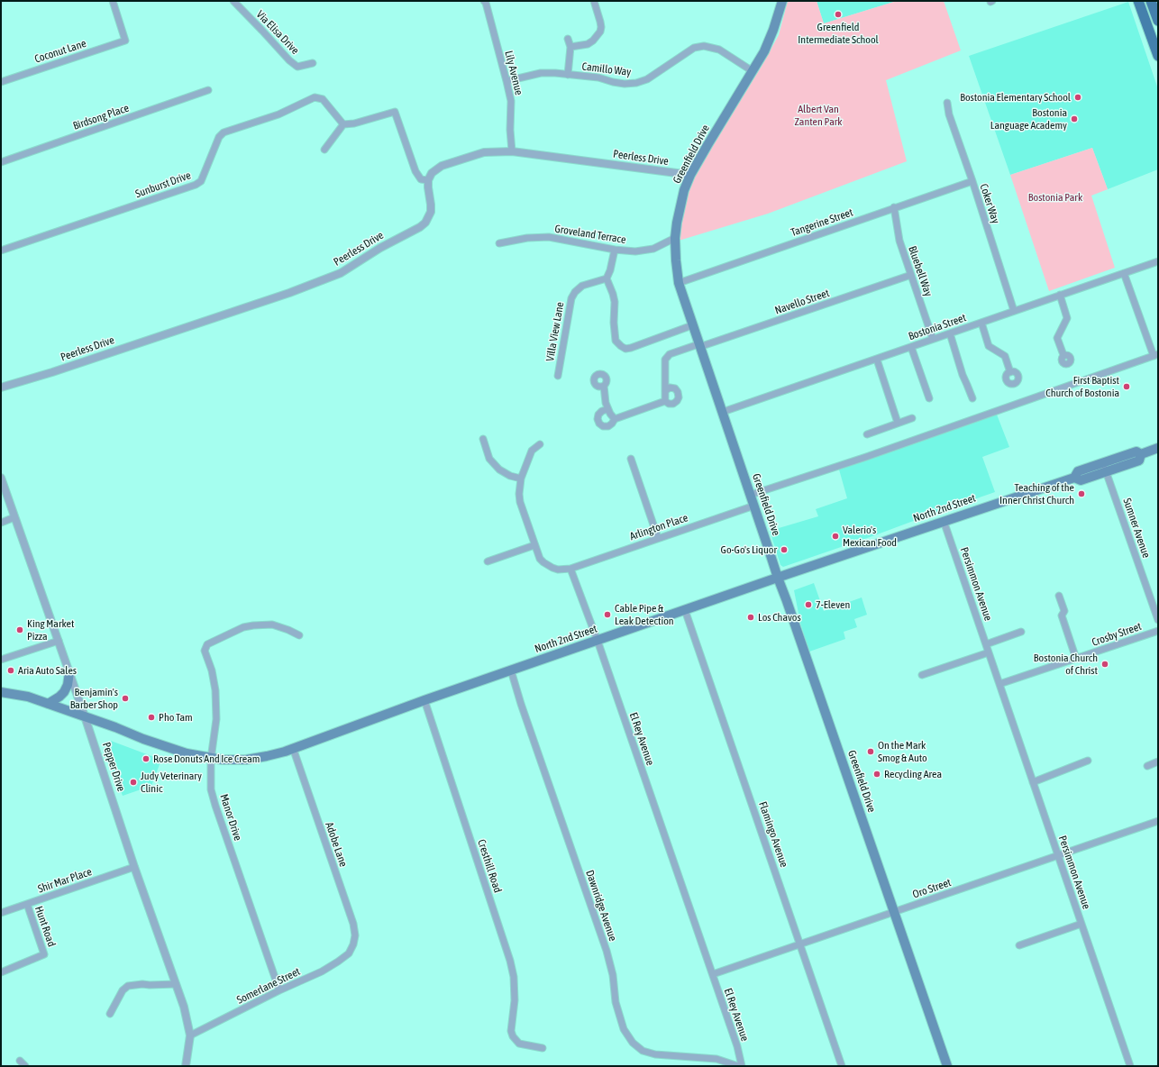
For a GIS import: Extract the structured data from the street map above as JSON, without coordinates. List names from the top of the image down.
{
  "streets": {
    "main road": ["Greenfield Drive", "North 2nd Street"],
    "street": [
      "Via Elisa Drive",
      "Coconut Lane",
      "Camillo Way",
      "Lily Avenue",
      "Birdsong Place",
      "Peerless Drive",
      "Sunburst Drive",
      "Coker Way",
      "Tangerine Street",
      "Groveland Terrace",
      "Bluebell Way",
      "Navello Street",
      "Bostonia Street",
      "Villa View Lane",
      "Arlington Place",
      "Sumner Avenue",
      "Persimmon Avenue",
      "Crosby Street",
      "El Rey Avenue",
      "Pepper Drive",
      "Manor Drive",
      "Flamingo Avenue",
      "Adobe Lane",
      "Cresthill Road",
      "Shir Mar Place",
      "Oro Street",
      "Dawnridge Avenue",
      "Hunt Road",
      "Somerlane Street"
    ]
  },
  "crossings": [
    ["Camillo Way", "Lily Avenue"],
    ["Camillo Way", "Greenfield Drive"],
    ["Lily Avenue", "Peerless Drive"],
    ["Greenfield Drive", "Peerless Drive"],
    ["Greenfield Drive", "Tangerine Street"],
    ["Greenfield Drive", "Groveland Terrace"],
    ["Greenfield Drive", "Navello Street"],
    ["Greenfield Drive", "Bostonia Street"],
    ["Greenfield Drive", "North 2nd Street"],
    ["Greenfield Drive", "Arlington Place"],
    ["Greenfield Drive", "Oro Street"],
    ["Coker Way", "Tangerine Street"],
    ["Coker Way", "Bostonia Street"],
    ["Tangerine Street", "Bluebell Way"],
    ["Bluebell Way", "Navello Street"],
    ["Bluebell Way", "Bostonia Street"],
    ["North 2nd Street", "Sumner Avenue"],
    ["North 2nd Street", "Persimmon Avenue"],
    ["North 2nd Street", "El Rey Avenue"],
    ["North 2nd Street", "Pepper Drive"],
    ["North 2nd Street", "Manor Drive"],
    ["North 2nd Street", "Flamingo Avenue"],
    ["North 2nd Street", "Adobe Lane"],
    ["North 2nd Street", "Cresthill Road"],
    ["North 2nd Street", "Dawnridge Avenue"],
    ["Arlington Place", "El Rey Avenue"],
    ["Persimmon Avenue", "Crosby Street"],
    ["Persimmon Avenue", "Oro Street"],
    ["El Rey Avenue", "Oro Street"],
    ["Pepper Drive", "Shir Mar Place"],
    ["Pepper Drive", "Somerlane Street"],
    ["Manor Drive", "Somerlane Street"],
    ["Flamingo Avenue", "Oro Street"],
    ["Adobe Lane", "Somerlane Street"],
    ["Shir Mar Place", "Hunt Road"]
  ],
  "parks": ["Albert Van Zanten Park", "Bostonia Park"],
  "places": [
    "Greenfield Intermediate School",
    "Bostonia Elementary School",
    "Bostonia Language Academy",
    "First Baptist Church of Bostonia",
    "Teaching of the Inner Christ Church",
    "Valerio's Mexican Food",
    "Go-Go's Liquor",
    "7-Eleven",
    "Cable Pipe & Leak Detection",
    "Los Chavos",
    "King Market Pizza",
    "Bostonia Church of Christ",
    "Aria Auto Sales",
    "Benjamin's Barber Shop",
    "Pho Tam",
    "On the Mark Smog & Auto",
    "Rose Donuts And Ice Cream",
    "Recycling Area",
    "Judy Veterinary Clinic"
  ]
}
